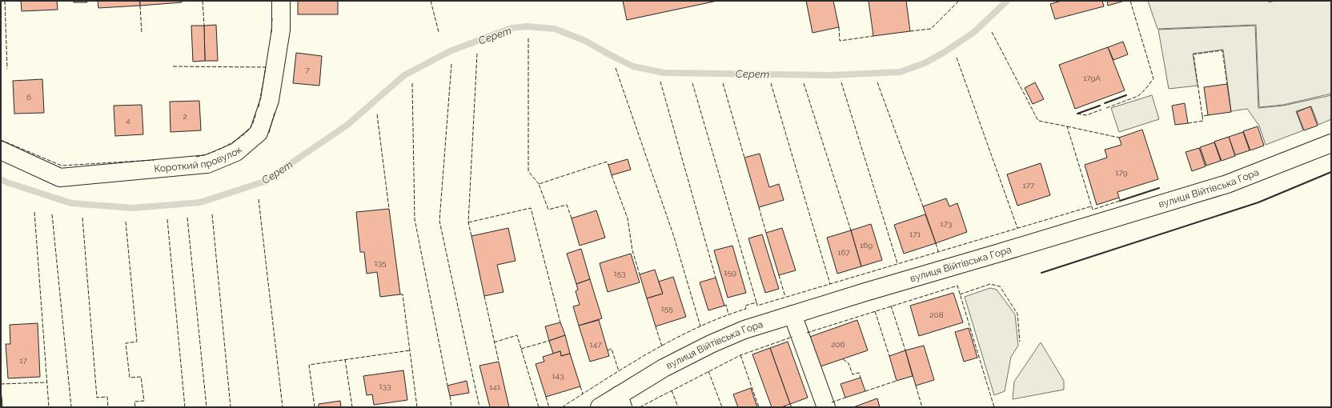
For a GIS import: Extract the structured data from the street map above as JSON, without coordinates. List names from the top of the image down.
{
  "streets": {
    "street": ["Короткий провулок", "вулиця Війтівська Гора"]
  },
  "water": ["Серет"],
  "house_numbers": [
    "7",
    "179А",
    "6",
    "2",
    "4",
    "179",
    "177",
    "173",
    "171",
    "169",
    "167",
    "135",
    "159",
    "153",
    "155",
    "208",
    "147",
    "206",
    "17",
    "143",
    "133",
    "141"
  ]
}
